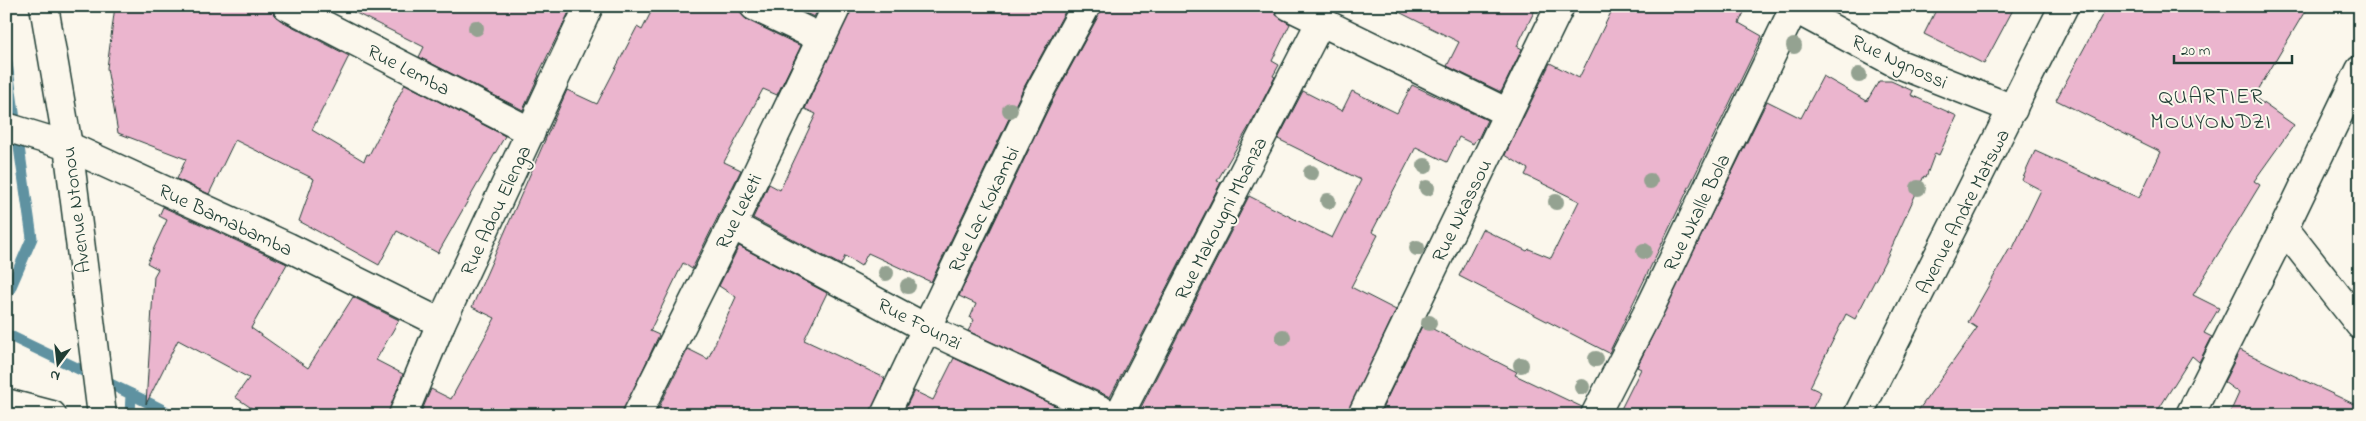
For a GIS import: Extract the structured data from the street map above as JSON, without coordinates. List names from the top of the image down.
{
  "streets": {
    "street": [
      "Rue Ngnossi",
      "Rue Lemba",
      "Rue Lac Kokambi",
      "Avenue Ntonou",
      "Rue Adou Elenga",
      "Rue Nkassou",
      "Rue Leketi",
      "Avenue Andre Matswa",
      "Rue Nkalle Bola",
      "Rue Makougni Mbanza",
      "Rue Bamabamba",
      "Rue Founzi"
    ]
  },
  "crossings": [
    ["Rue Ngnossi", "Avenue Andre Matswa"],
    ["Rue Ngnossi", "Rue Nkalle Bola"],
    ["Rue Lemba", "Rue Adou Elenga"],
    ["Rue Lac Kokambi", "Rue Founzi"],
    ["Avenue Ntonou", "Rue Bamabamba"],
    ["Rue Adou Elenga", "Rue Bamabamba"],
    ["Rue Leketi", "Rue Founzi"]
  ],
  "districts": ["QUARTIER MOUYONDZI"],
  "scale_bar": "20 m",
  "north": "bottom"
}
